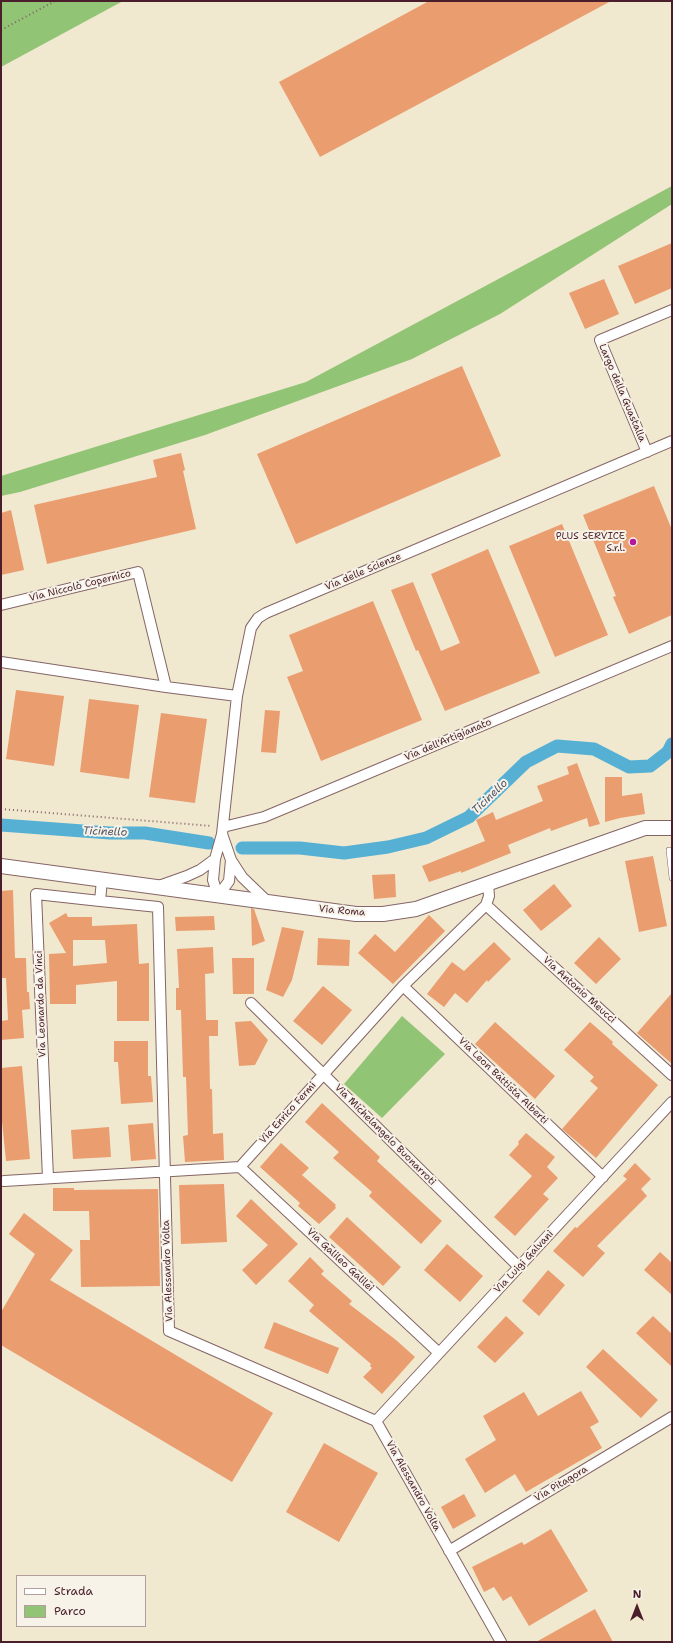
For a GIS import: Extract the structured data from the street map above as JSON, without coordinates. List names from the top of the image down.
{
  "streets": {
    "street": [
      "Largo della Guastalla",
      "Via delle Scienze",
      "Via Niccolò Copernico",
      "Via dell'Artigianato",
      "Via Roma",
      "Via Antonio Meucci",
      "Via Leonardo da Vinci",
      "Via Leon Battista Alberti",
      "Via Enrico Fermi",
      "Via Michelangelo Buonarroti",
      "Via Galileo Galilei",
      "Via Luigi Galvani",
      "Via Alessandro Volta",
      "Via Pitagora"
    ]
  },
  "crossings": [
    ["Largo della Guastalla", "Via delle Scienze"],
    ["Via delle Scienze", "Via dell'Artigianato"],
    ["Via delle Scienze", "Via Roma"],
    ["Via Antonio Meucci", "Via Enrico Fermi"],
    ["Via Leonardo da Vinci", "Via Alessandro Volta"],
    ["Via Leon Battista Alberti", "Via Enrico Fermi"],
    ["Via Leon Battista Alberti", "Via Luigi Galvani"],
    ["Via Enrico Fermi", "Via Michelangelo Buonarroti"],
    ["Via Enrico Fermi", "Via Galileo Galilei"],
    ["Via Michelangelo Buonarroti", "Via Luigi Galvani"],
    ["Via Galileo Galilei", "Via Luigi Galvani"],
    ["Via Luigi Galvani", "Via Alessandro Volta"],
    ["Via Alessandro Volta", "Via Pitagora"]
  ],
  "water": ["Ticinello"],
  "places": ["PLUS SERVICE S.r.l."],
  "legend": ["Strada", "Parco"],
  "north": "top"
}
